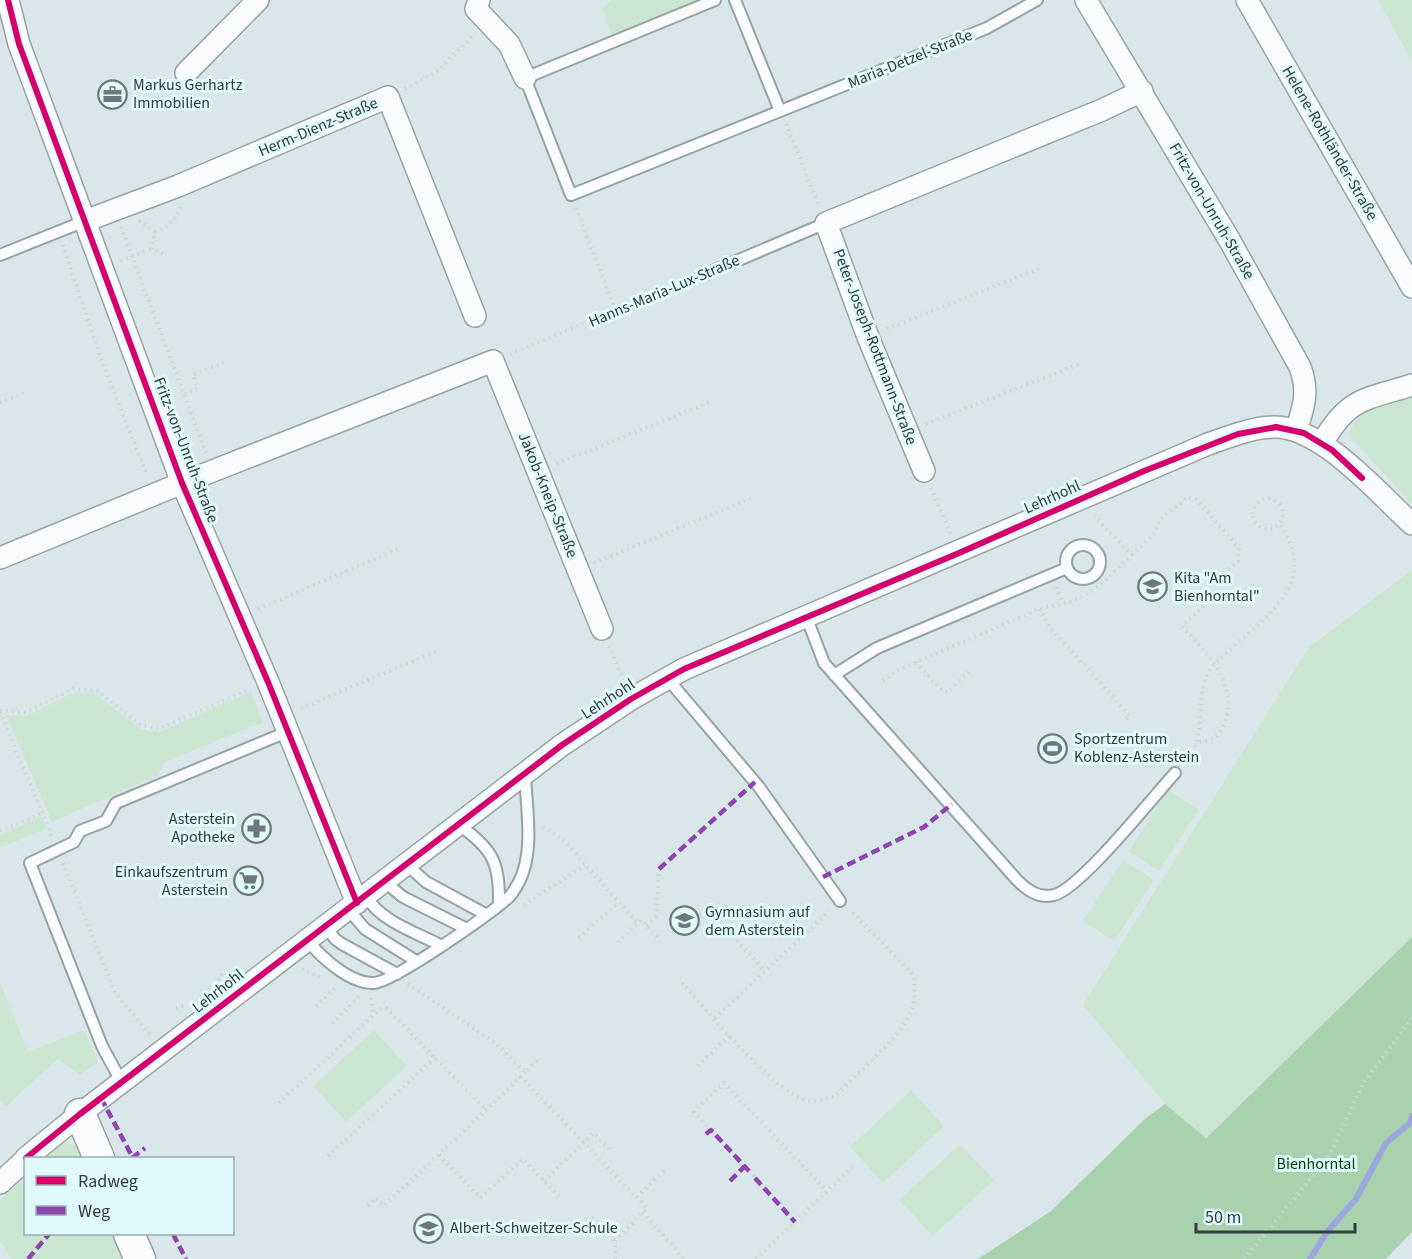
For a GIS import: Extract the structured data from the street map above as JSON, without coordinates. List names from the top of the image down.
{
  "streets": {
    "street": [
      "Herm-Dienz-Straße",
      "Helene-Rothländer-Straße",
      "Fritz-von-Unruh-Straße",
      "Hanns-Maria-Lux-Straße",
      "Peter-Joseph-Rottmann-Straße",
      "Jakob-Kneip-Straße",
      "Lehrhohl"
    ],
    "lane": ["Maria-Detzel-Straße"]
  },
  "crossings": [
    ["Herm-Dienz-Straße", "Fritz-von-Unruh-Straße"],
    ["Fritz-von-Unruh-Straße", "Hanns-Maria-Lux-Straße"],
    ["Fritz-von-Unruh-Straße", "Lehrhohl"],
    ["Hanns-Maria-Lux-Straße", "Peter-Joseph-Rottmann-Straße"],
    ["Hanns-Maria-Lux-Straße", "Jakob-Kneip-Straße"]
  ],
  "parks": ["Bienhorntal"],
  "places": {
    "office": ["Markus Gerhartz Immobilien"],
    "school or university": ["Kita \"Am Bienhorntal\"", "Gymnasium auf dem Asterstein", "Albert-Schweitzer-Schule"],
    "sports": ["Sportzentrum Koblenz-Asterstein"],
    "pharmacy": ["Asterstein Apotheke"],
    "supermarket": ["Einkaufszentrum Asterstein"]
  },
  "legend": ["Radweg", "Weg"],
  "scale_bar": "50 m"
}
